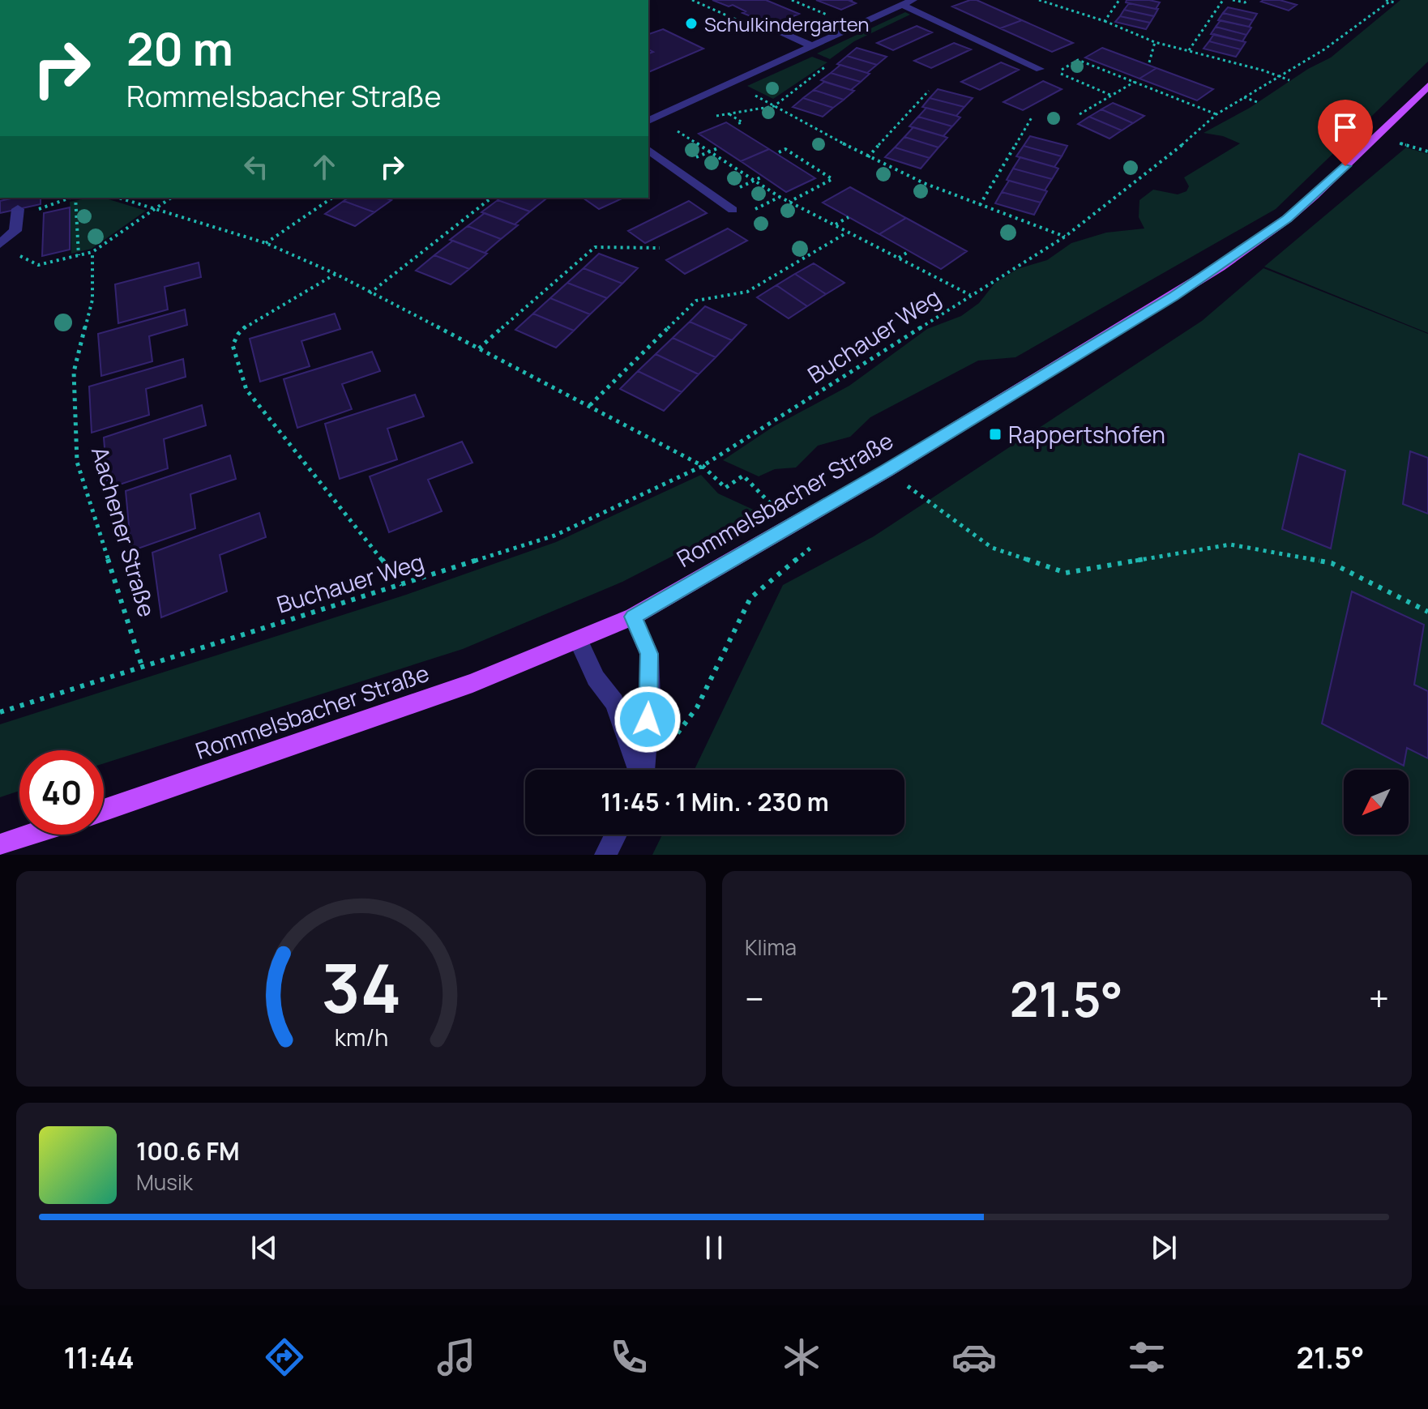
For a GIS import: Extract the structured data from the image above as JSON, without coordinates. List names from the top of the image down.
{
  "streets": {
    "main road": ["Rommelsbacher Straße"],
    "path": ["Buchauer Weg", "Aachener Straße"]
  },
  "crossings": [
    ["Buchauer Weg", "Aachener Straße"]
  ],
  "places": {
    "other": ["Schulkindergarten"],
    "transit": ["Rappertshofen"]
  },
  "north": "bottom left",
  "page": {
    "turn": ["20 m", "Rommelsbacher Straße"],
    "limit": "40",
    "trip": "11:45 · 1 Min. · 230 m",
    "tile": "Klima",
    "heat": ["−", "21.5°", "+"],
    "song": ["100.6 FM", "Musik"],
    "tabs": ["11:44", "21.5°"],
    "gauge": ["34", "km/h"]
  }
}
